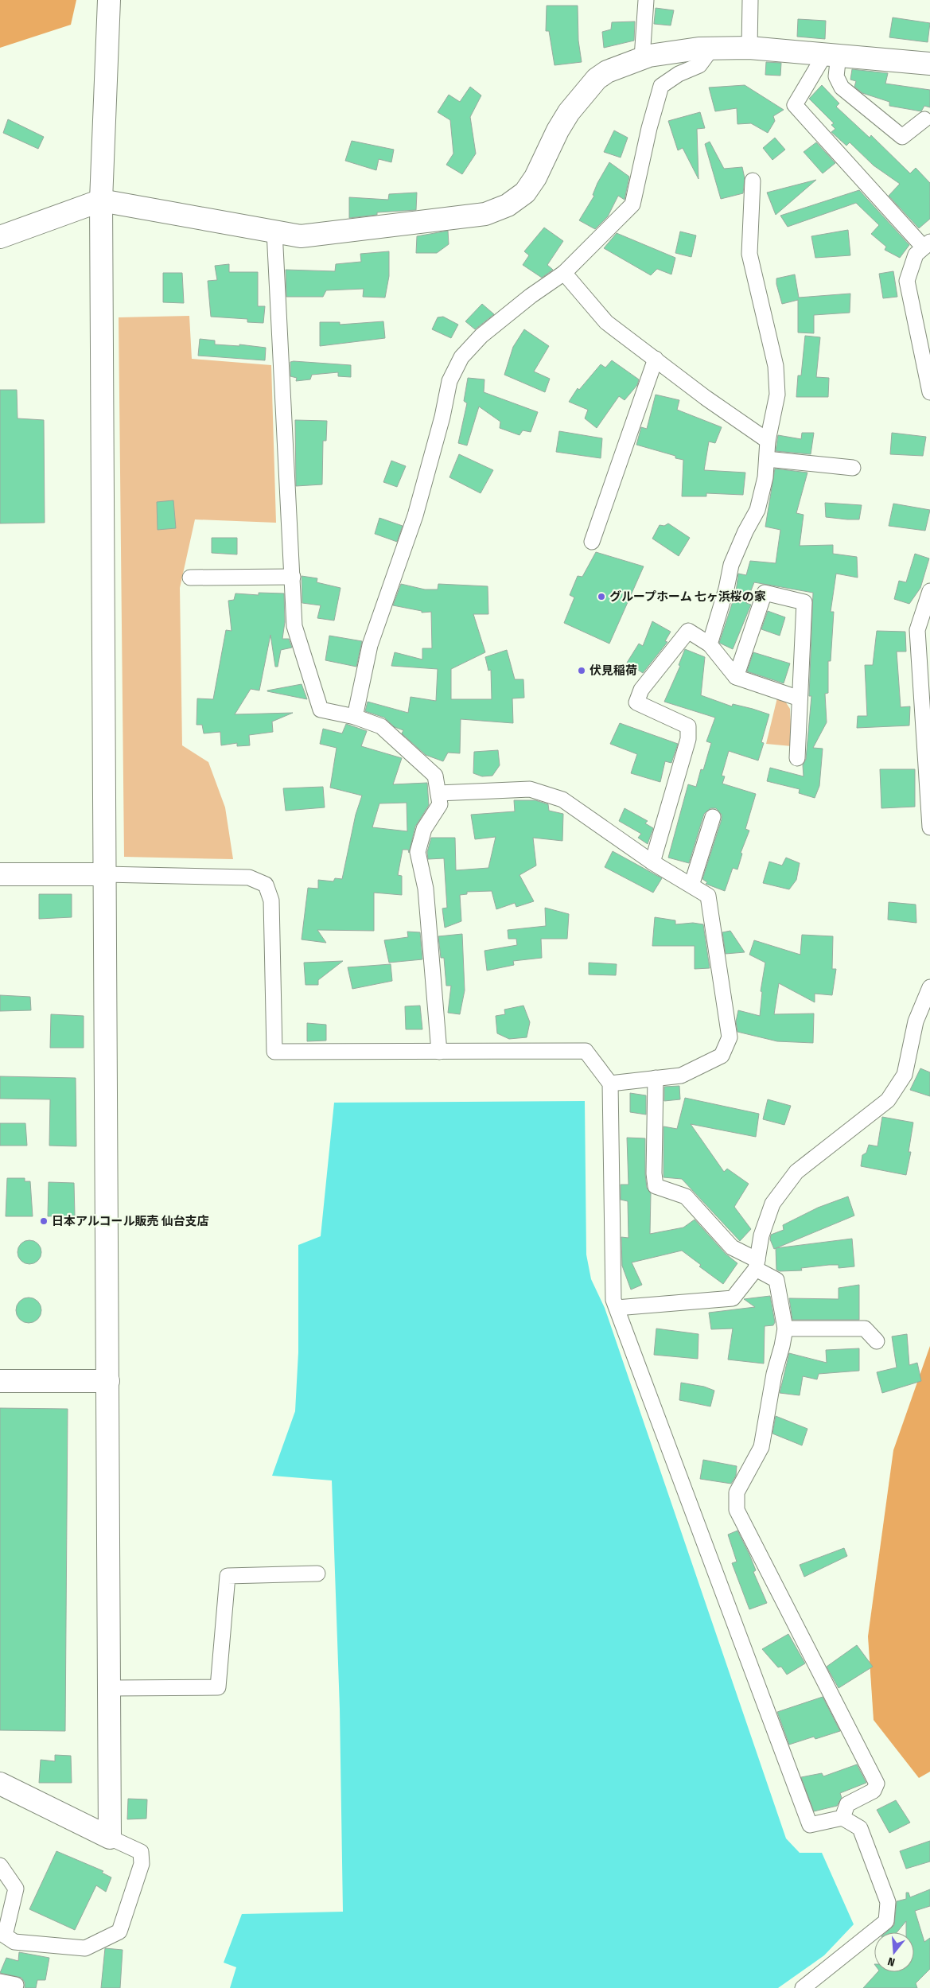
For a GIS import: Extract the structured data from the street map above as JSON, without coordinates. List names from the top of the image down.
{
  "places": ["グループホーム 七ヶ浜桜の家", "伏見稲荷", "日本アルコール販売 仙台支店"],
  "north": "bottom"
}
